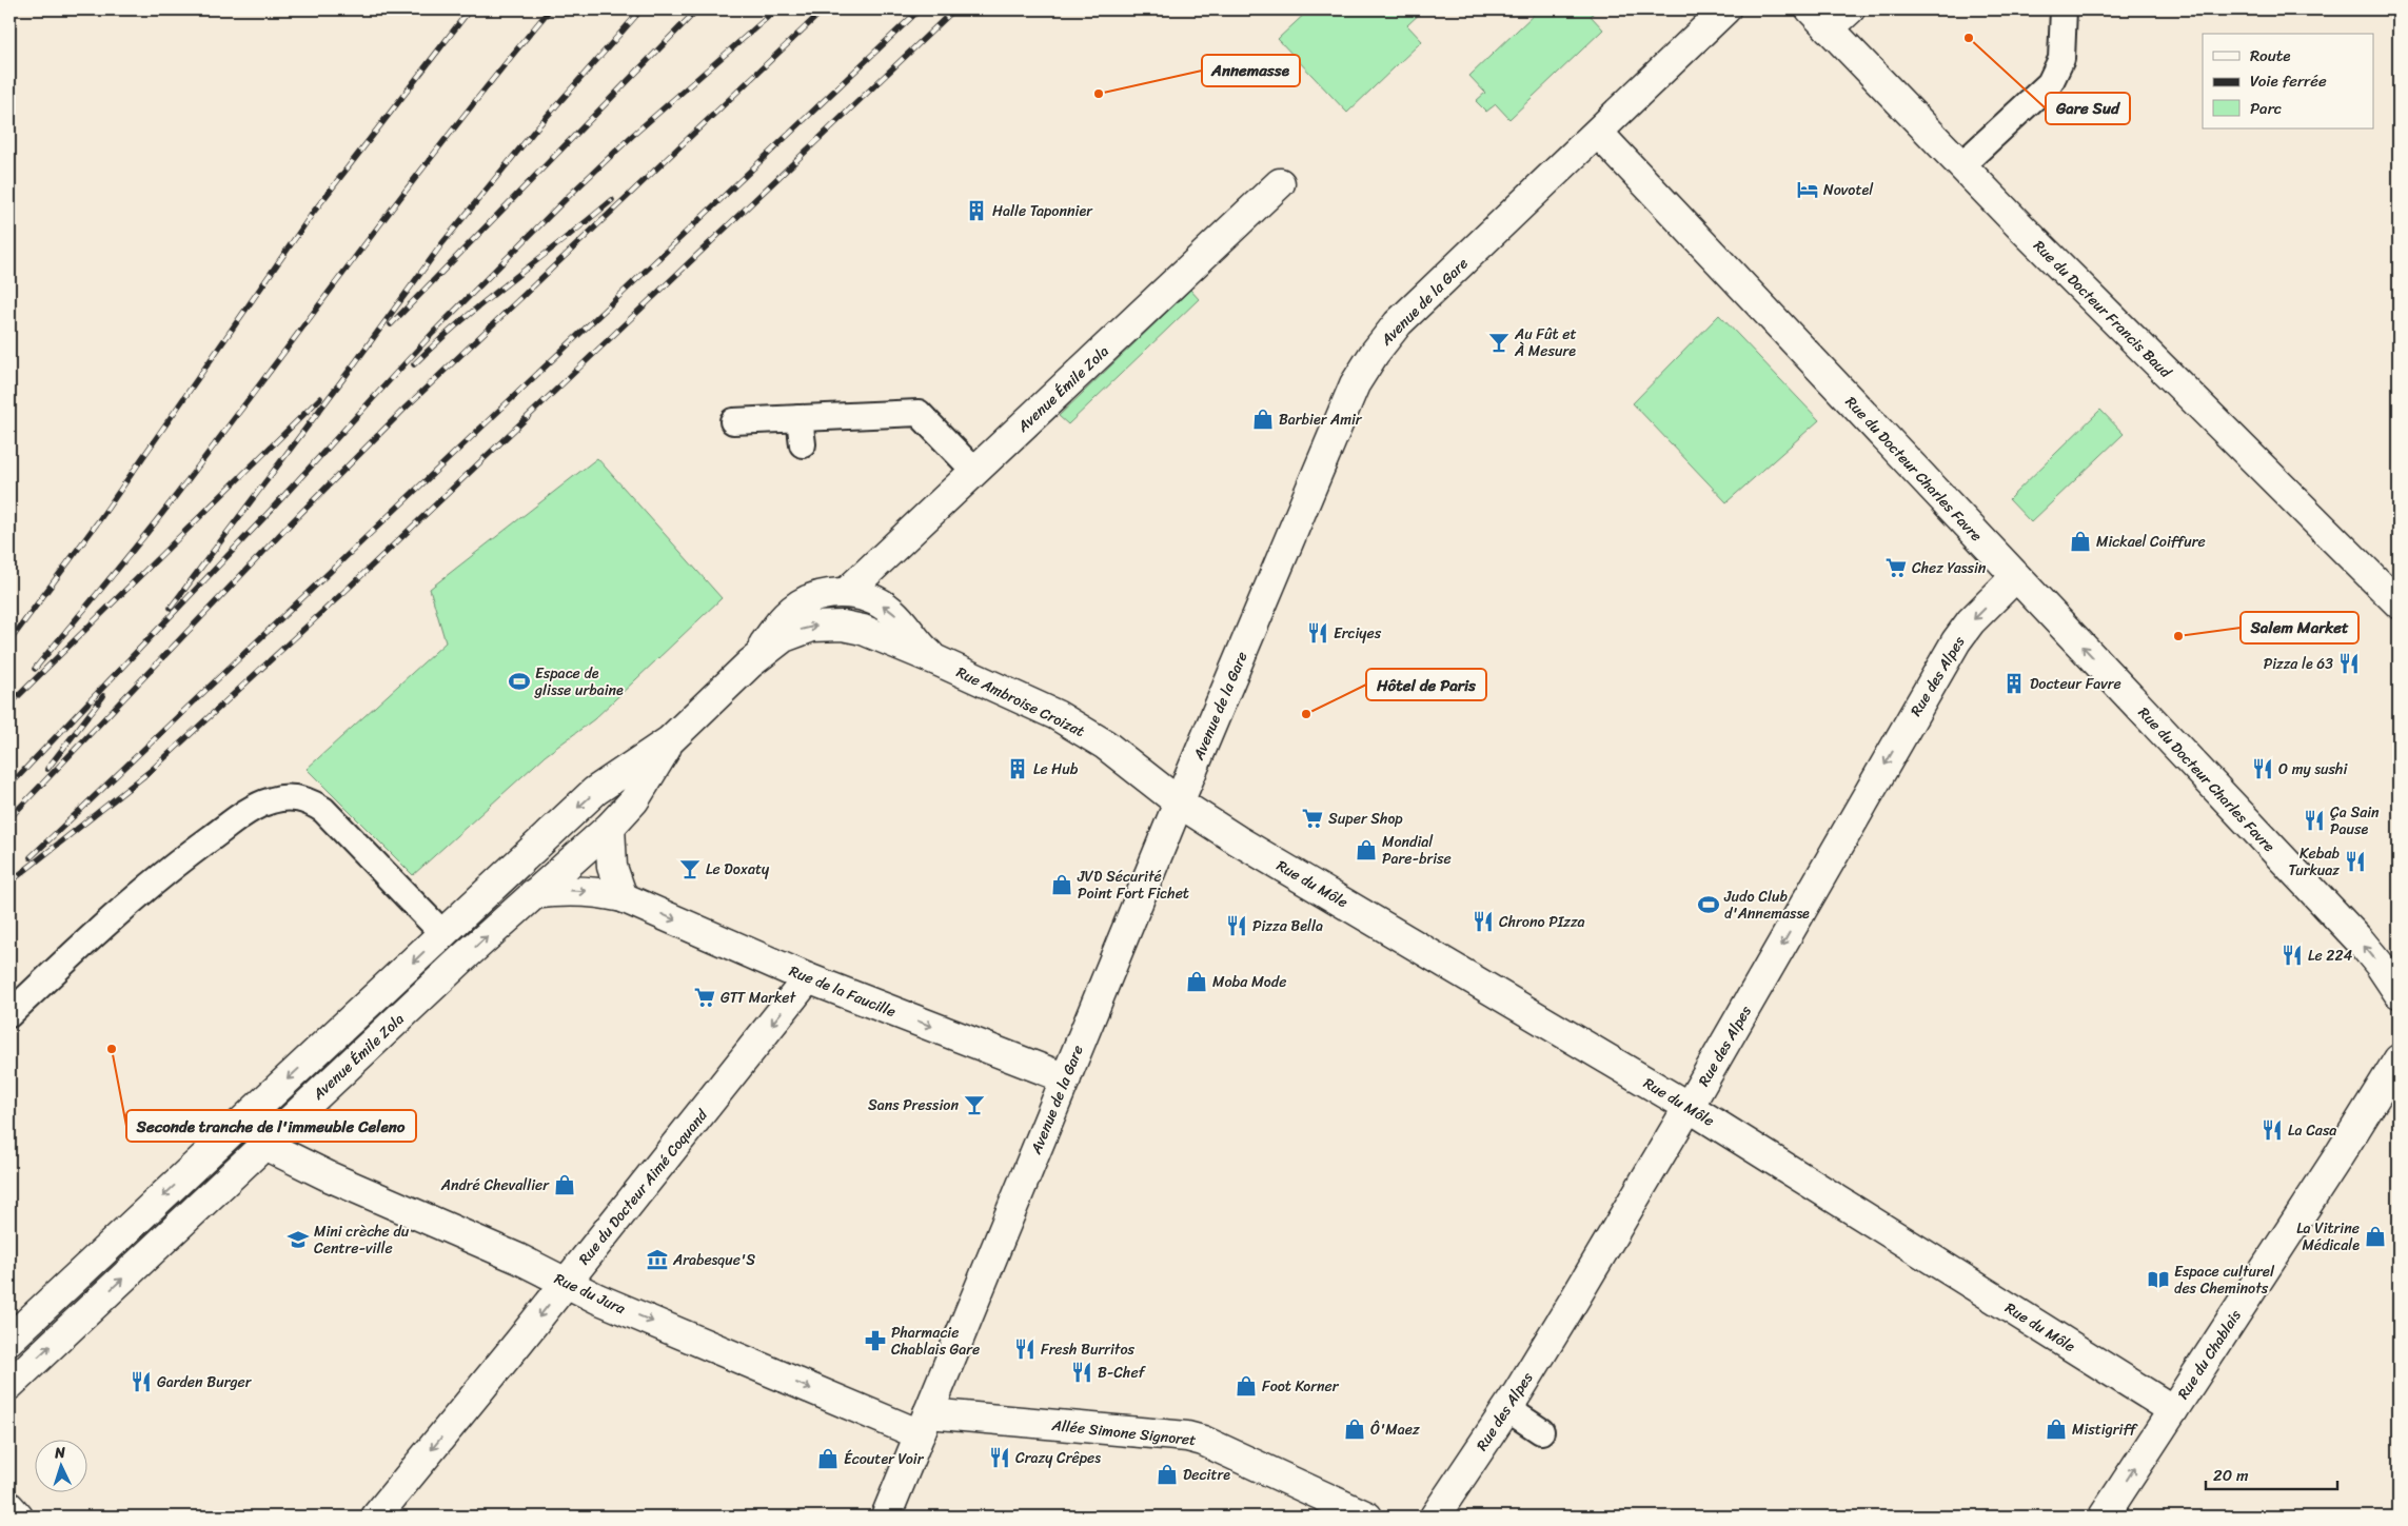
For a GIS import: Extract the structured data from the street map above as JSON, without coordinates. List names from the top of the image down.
{
  "streets": {
    "street": [
      "Avenue de la Gare",
      "Rue du Docteur Francis Baud",
      "Avenue Émile Zola",
      "Rue du Docteur Charles Favre",
      "Rue des Alpes",
      "Rue Ambroise Croizat",
      "Rue du Môle",
      "Rue de la Faucille",
      "Rue du Docteur Aimé Coquand",
      "Rue du Jura",
      "Rue du Chablais",
      "Allée Simone Signoret"
    ]
  },
  "crossings": [
    ["Avenue de la Gare", "Rue du Docteur Charles Favre"],
    ["Avenue de la Gare", "Rue Ambroise Croizat"],
    ["Avenue de la Gare", "Rue du Môle"],
    ["Avenue de la Gare", "Rue de la Faucille"],
    ["Avenue de la Gare", "Rue du Jura"],
    ["Avenue de la Gare", "Allée Simone Signoret"],
    ["Avenue Émile Zola", "Rue Ambroise Croizat"],
    ["Avenue Émile Zola", "Rue de la Faucille"],
    ["Avenue Émile Zola", "Rue du Jura"],
    ["Rue du Docteur Charles Favre", "Rue des Alpes"],
    ["Rue des Alpes", "Rue du Môle"],
    ["Rue Ambroise Croizat", "Rue du Môle"],
    ["Rue du Môle", "Rue du Chablais"],
    ["Rue de la Faucille", "Rue du Docteur Aimé Coquand"],
    ["Rue du Docteur Aimé Coquand", "Rue du Jura"],
    ["Rue du Jura", "Allée Simone Signoret"]
  ],
  "one_way": [
    "Rue du Docteur Charles Favre",
    "Rue des Alpes",
    "Rue de la Faucille",
    "Rue du Docteur Aimé Coquand",
    "Rue du Jura"
  ],
  "places": {
    "other": [
      "Gare Sud",
      "Annemasse",
      "Salem Market",
      "Hôtel de Paris",
      "Seconde tranche de l'immeuble Celeno"
    ],
    "hotel": ["Novotel"],
    "building": ["Halle Taponnier", "Docteur Favre", "Le Hub"],
    "bar": ["Au Fût et À Mesure", "Le Doxaty", "Sans Pression"],
    "shop": [
      "Barbier Amir",
      "Mickael Coiffure",
      "Mondial Pare-brise",
      "JVD Sécurité Point Fort Fichet",
      "Moba Mode",
      "André Chevallier",
      "La Vitrine Médicale",
      "Foot Korner",
      "Ô'Maez",
      "Mistigriff",
      "Écouter Voir",
      "Decitre"
    ],
    "supermarket": ["Chez Yassin", "Super Shop", "GTT Market"],
    "restaurant": [
      "Erciyes",
      "Pizza le 63",
      "O my sushi",
      "Ça Sain Pause",
      "Kebab Turkuaz",
      "Chrono PIzza",
      "Pizza Bella",
      "Le 224",
      "La Casa",
      "Fresh Burritos",
      "B-Chef",
      "Garden Burger",
      "Crazy Crêpes"
    ],
    "sports": ["Espace de glisse urbaine", "Judo Club d'Annemasse"],
    "school or university": ["Mini crèche du Centre-ville"],
    "museum": ["Arabesque'S"],
    "library": ["Espace culturel des Cheminots"],
    "pharmacy": ["Pharmacie Chablais Gare"]
  },
  "legend": ["Route", "Voie ferrée", "Parc"],
  "scale_bar": "20 m",
  "north": "top"
}
